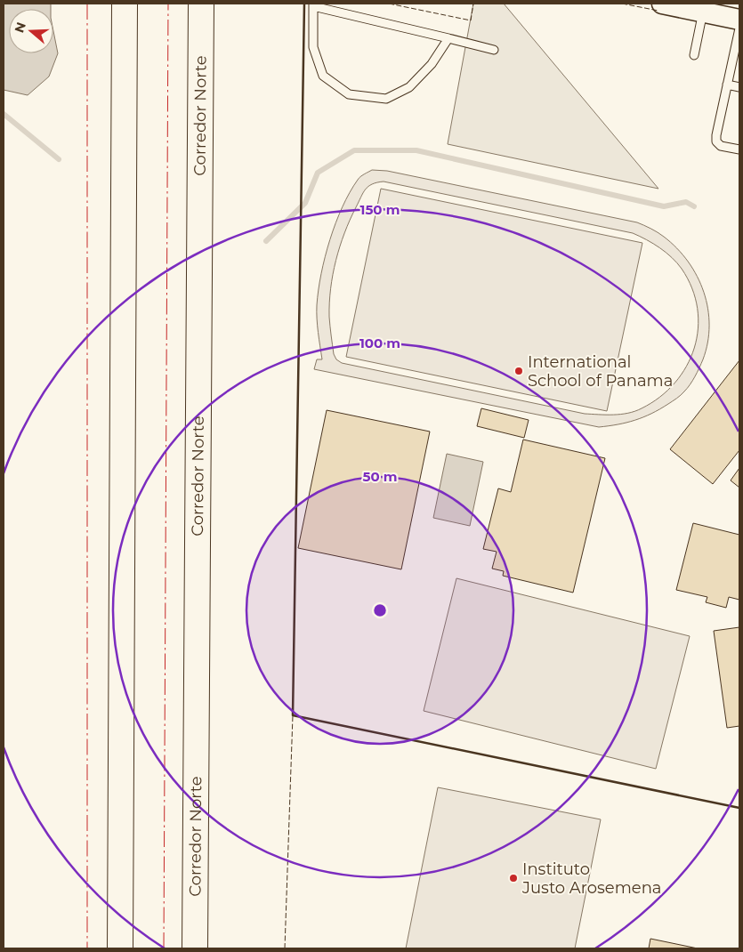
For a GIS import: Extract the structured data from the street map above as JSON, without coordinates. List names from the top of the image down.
{
  "streets": {
    "highway": ["Corredor Norte"]
  },
  "places": ["International School of Panama", "Instituto Justo Arosemena"],
  "north": "left",
  "rings": ["150 m", "100 m", "50 m"]
}
